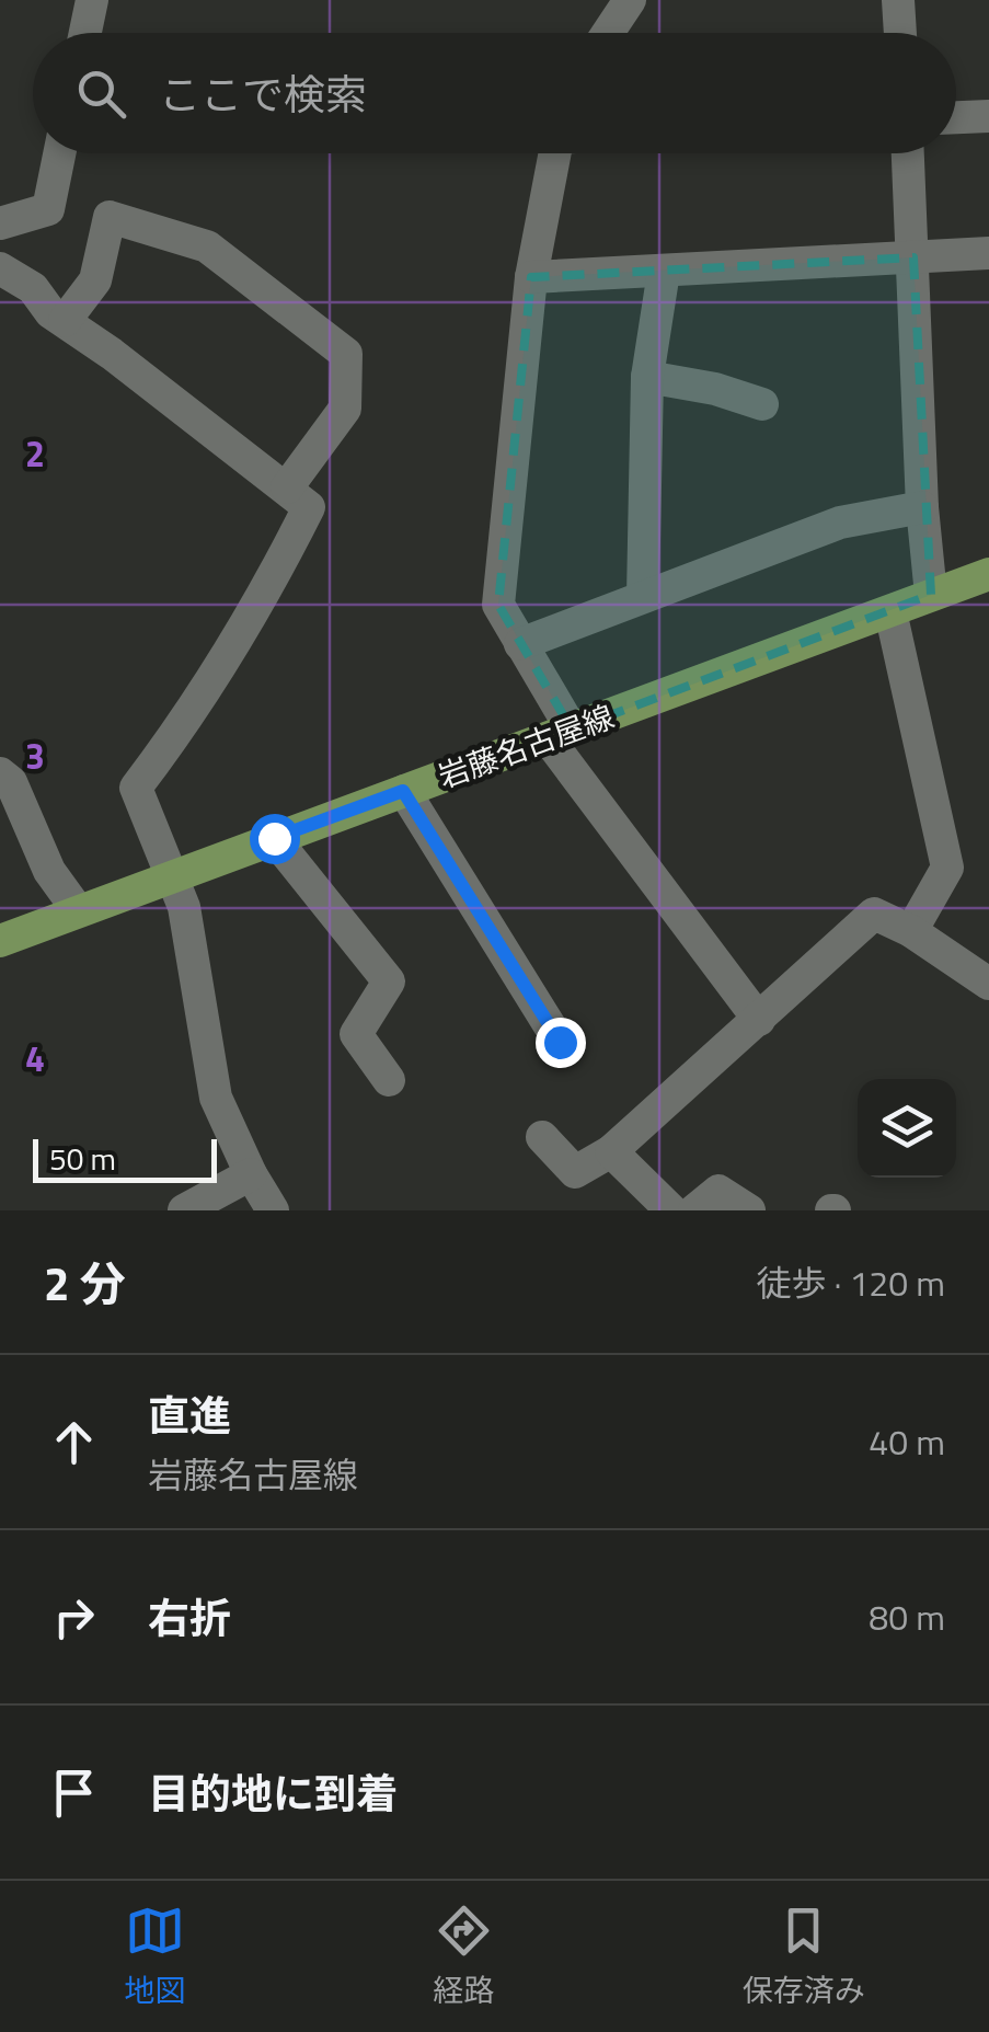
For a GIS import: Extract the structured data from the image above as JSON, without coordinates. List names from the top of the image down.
{
  "streets": {
    "main road": ["岩藤名古屋線"]
  },
  "scale_bar": "50 m",
  "page": {
    "search": "ここで検索",
    "scale": "50 m",
    "heading": ["2 分", "徒歩 · 120 m"],
    "list": [
      ["直進", "岩藤名古屋線", "40 m"],
      ["右折", "80 m"],
      "目的地に到着"
    ],
    "nav": ["地図", "経路", "保存済み"]
  },
  "grid": {
    "rows": ["2", "3", "4"]
  }
}
